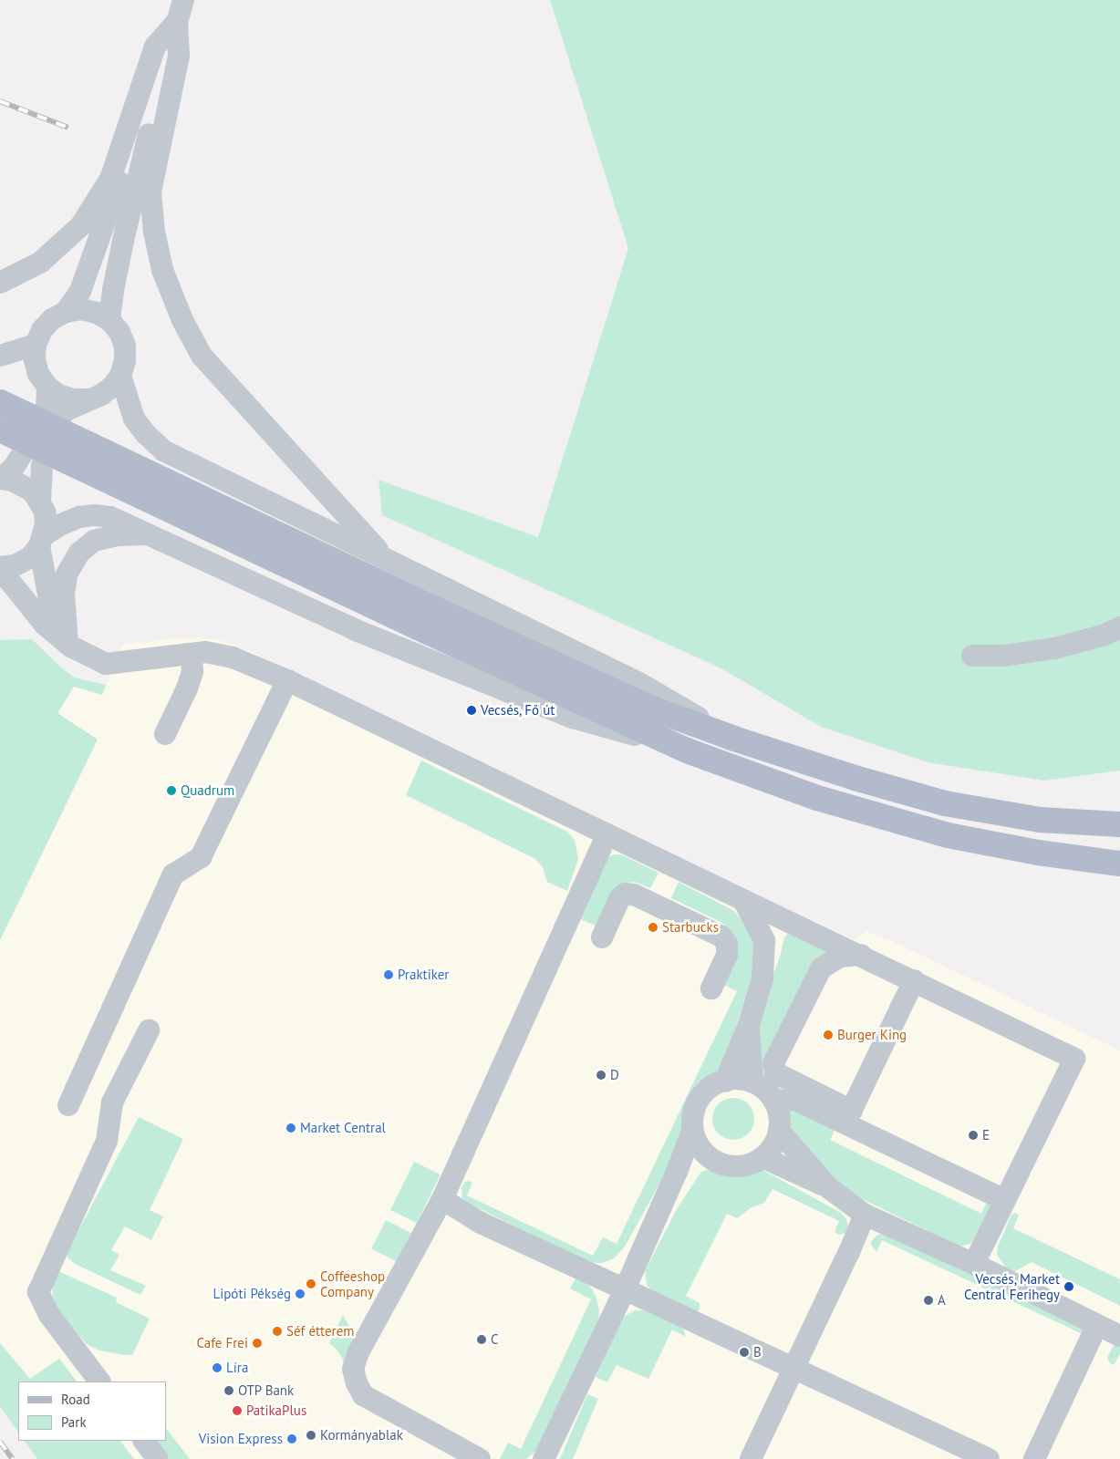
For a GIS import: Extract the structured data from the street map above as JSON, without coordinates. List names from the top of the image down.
{
  "places": [
    "Vecsés, Fő út",
    "Quadrum",
    "Starbucks",
    "Praktiker",
    "Burger King",
    "D",
    "Market Central",
    "E",
    "Coffeeshop Company",
    "Vecsés, Market Central Ferihegy",
    "Lipóti Pékség",
    "A",
    "Séf étterem",
    "C",
    "Cafe Frei",
    "B",
    "Líra",
    "OTP Bank",
    "PatikaPlus",
    "Kormányablak",
    "Vision Express"
  ],
  "legend": ["Road", "Park"]
}
